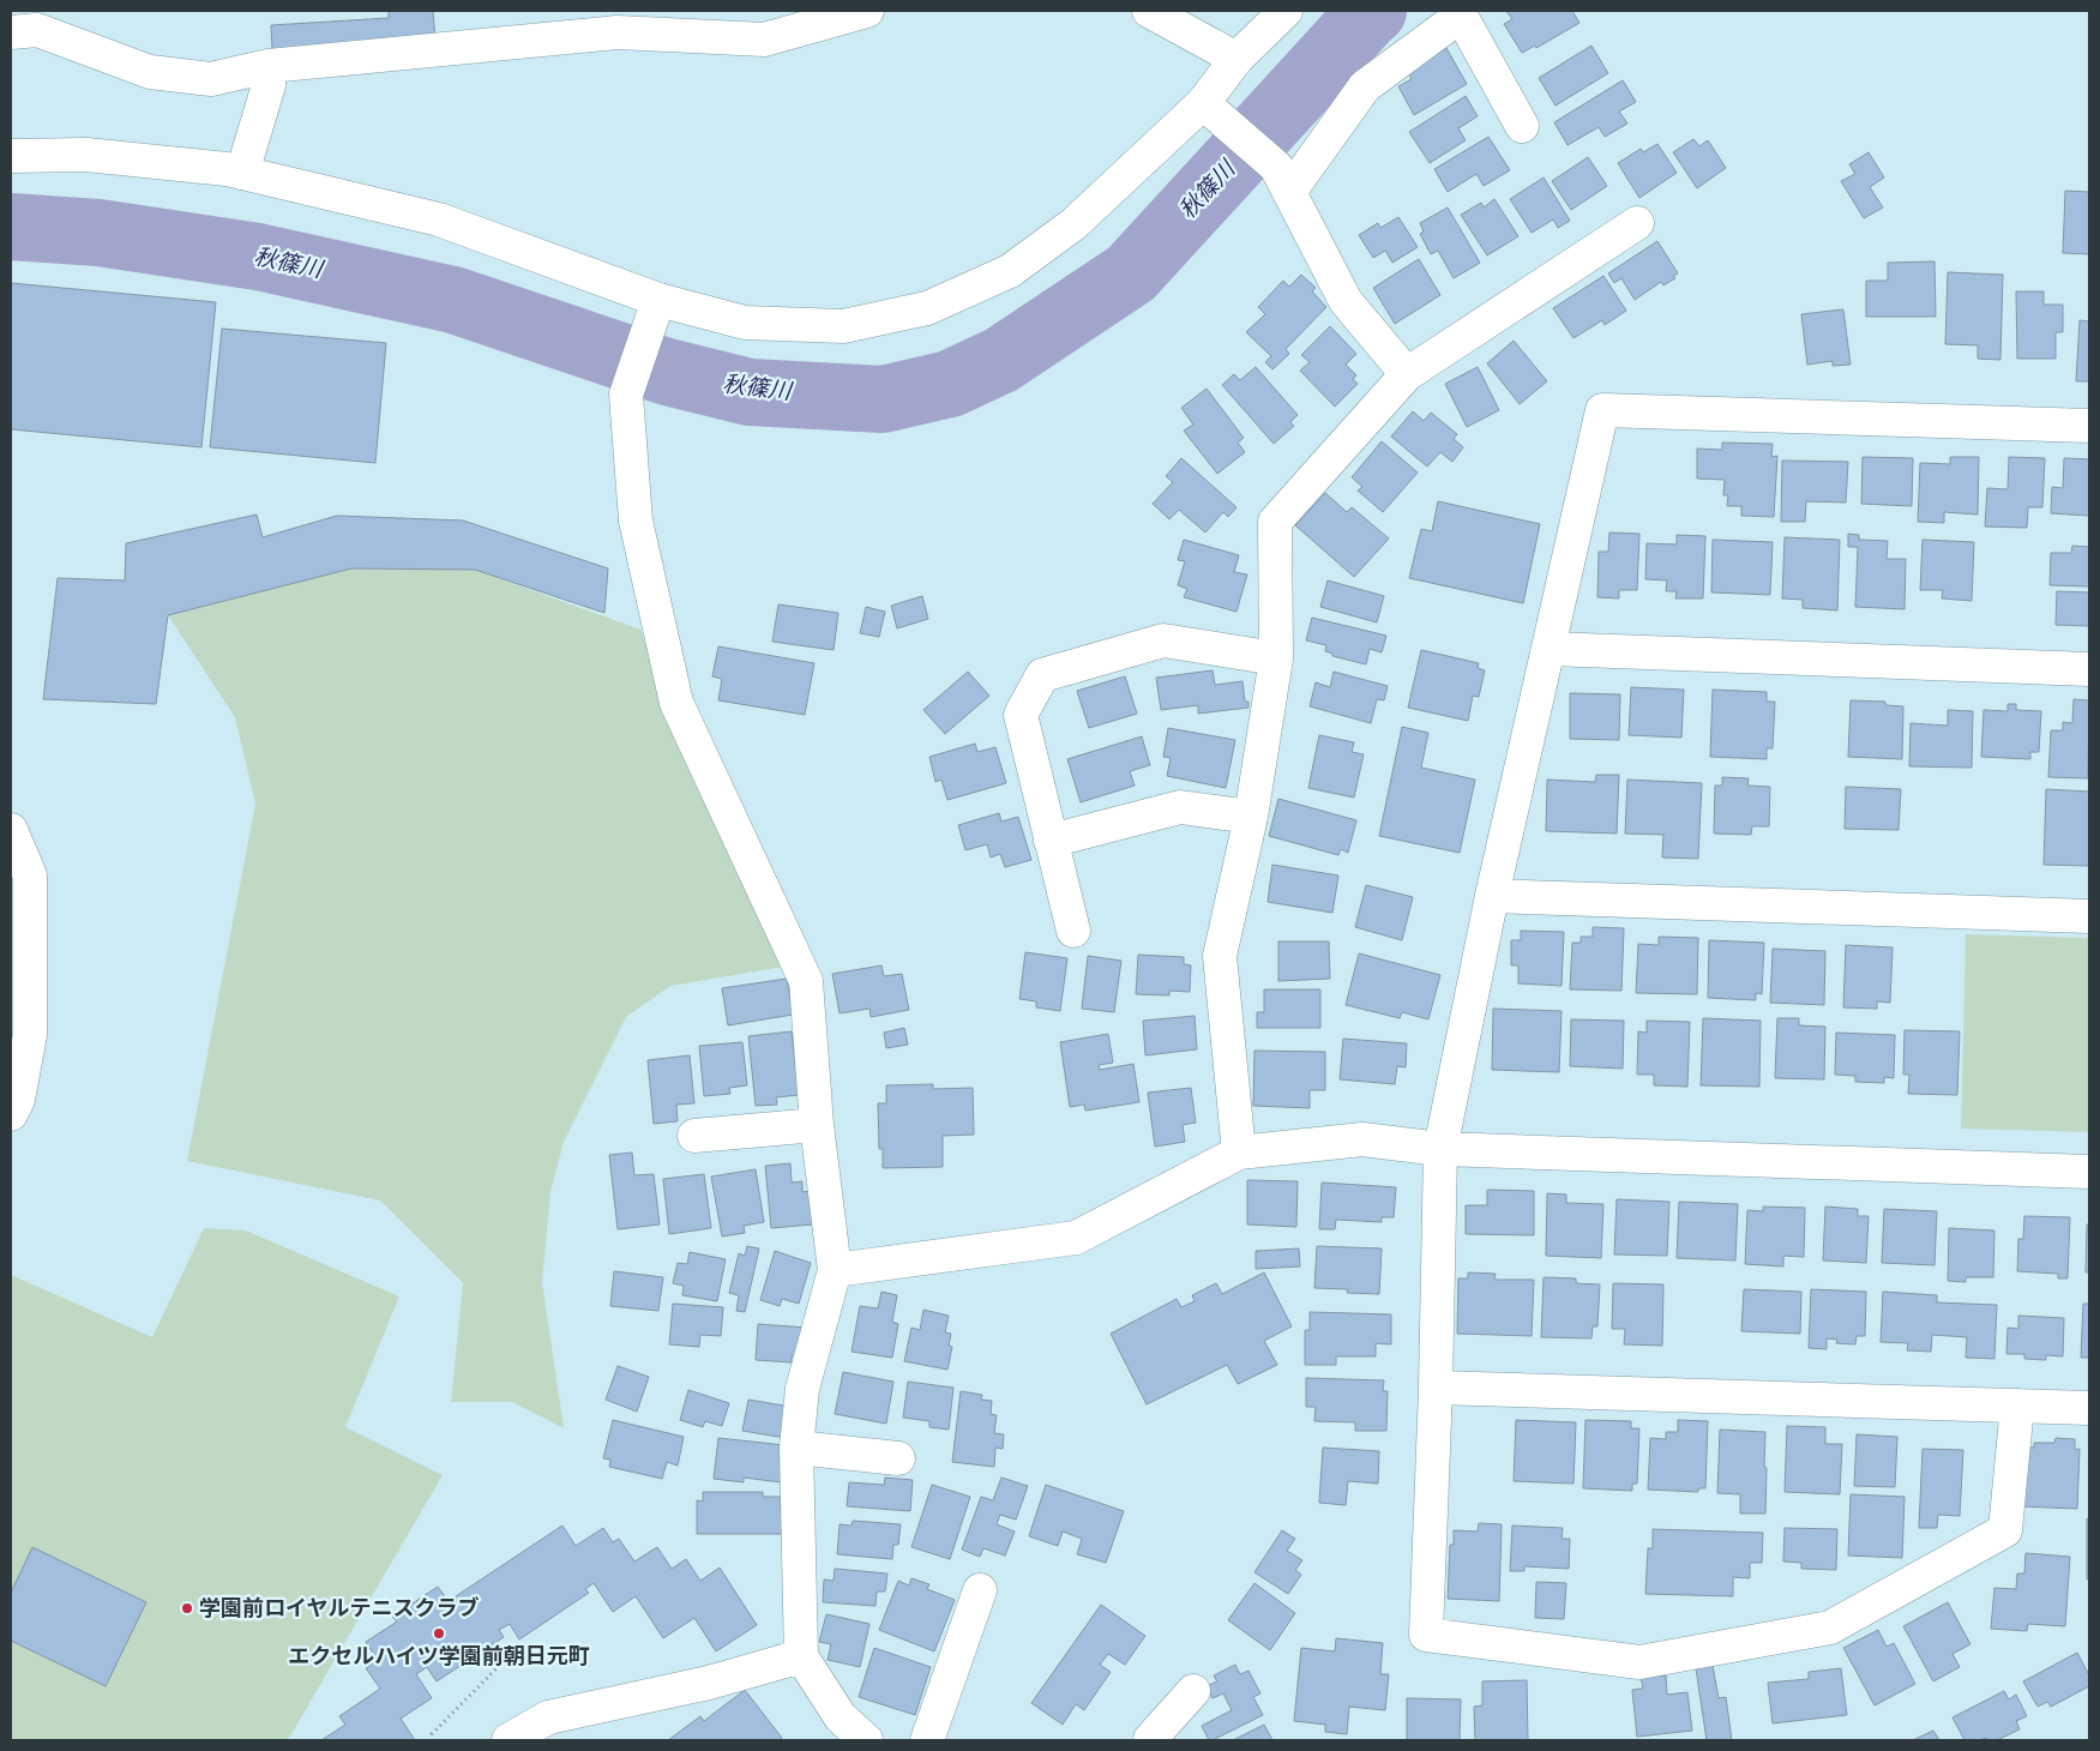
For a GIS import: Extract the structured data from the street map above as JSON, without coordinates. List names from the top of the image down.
{
  "water": ["秋篠川"],
  "places": ["学園前ロイヤルテニスクラブ", "エクセルハイツ学園前朝日元町"]
}
